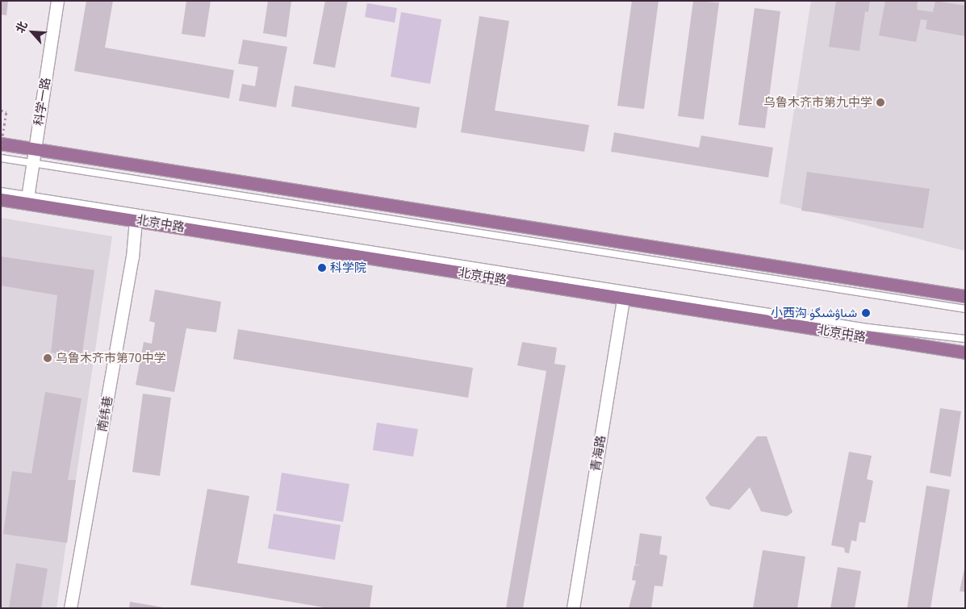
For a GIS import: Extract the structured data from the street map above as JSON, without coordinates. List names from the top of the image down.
{
  "streets": {
    "main road": ["北京中路"],
    "street": ["科学一路", "南纬巷", "青海路"]
  },
  "crossings": [
    ["科学一路", "北京中路"],
    ["北京中路", "南纬巷"],
    ["北京中路", "青海路"]
  ],
  "places": [
    "乌鲁木齐市第九中学",
    "科学院",
    "小西沟 شىاۋشىگۈ",
    "乌鲁木齐市第70中学"
  ],
  "north": "top left"
}
